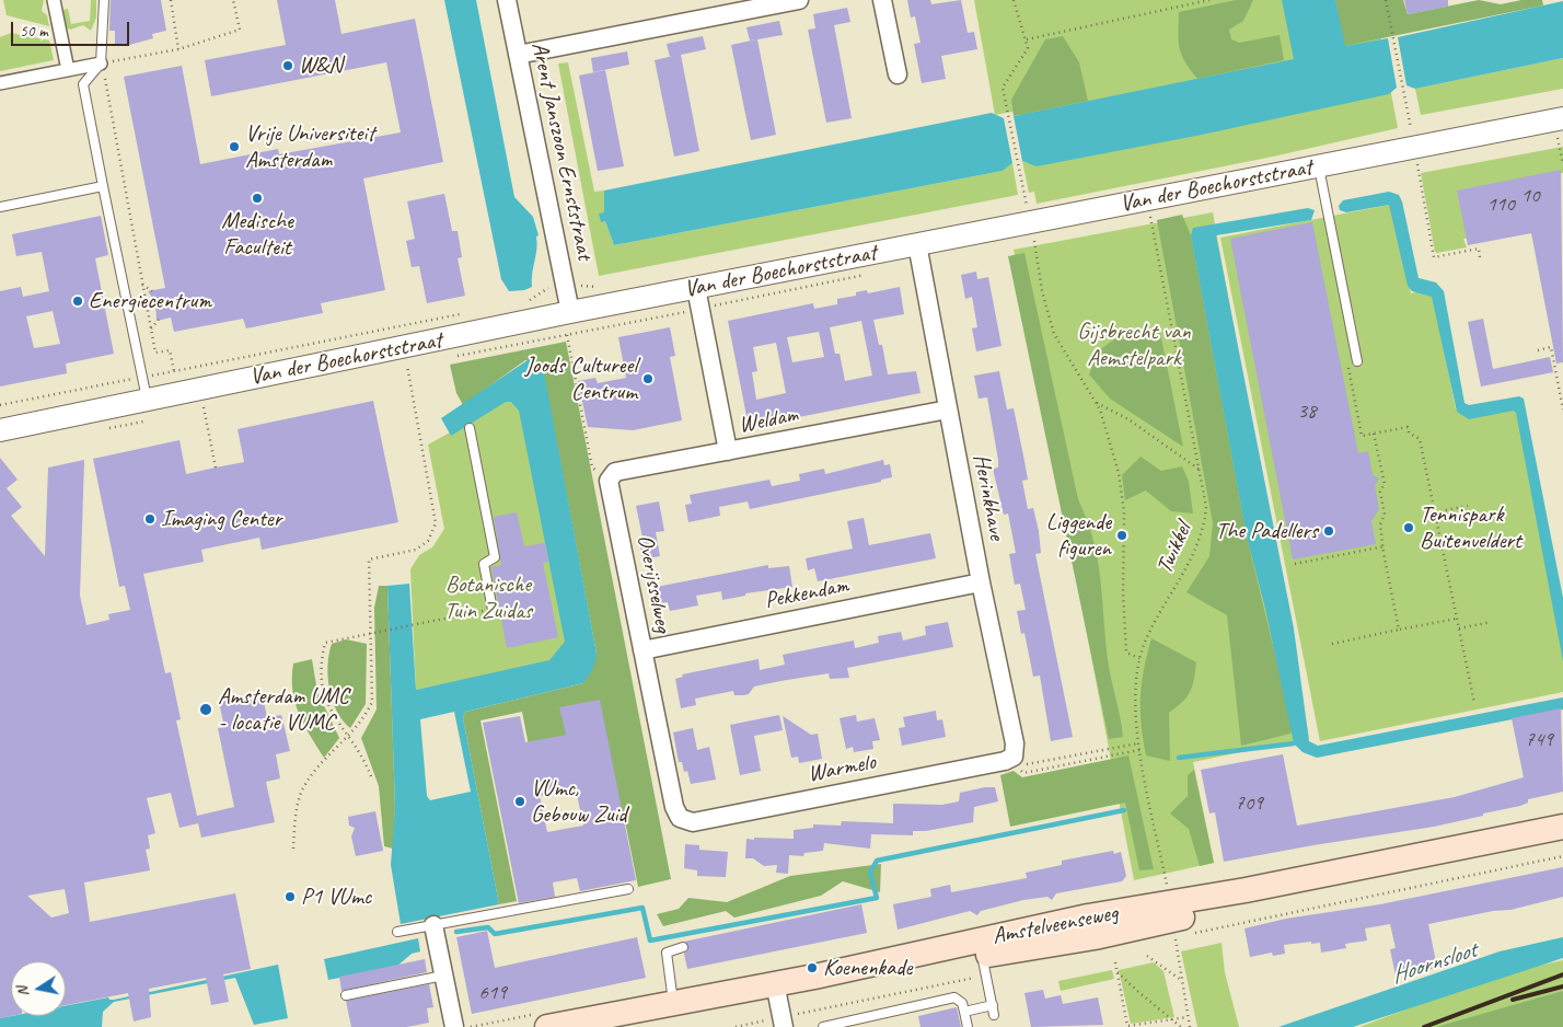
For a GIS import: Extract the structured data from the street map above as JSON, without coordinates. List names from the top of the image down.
{
  "streets": {
    "main road": ["Amstelveenseweg"],
    "street": [
      "Arent Janszoon Ernststraat",
      "Van der Boechorststraat",
      "Weldam",
      "Herinkhave",
      "Overijsselweg",
      "Pekkendam",
      "Warmelo"
    ],
    "path": ["Twikkel"]
  },
  "crossings": [
    ["Arent Janszoon Ernststraat", "Van der Boechorststraat"],
    ["Van der Boechorststraat", "Weldam"],
    ["Van der Boechorststraat", "Herinkhave"],
    ["Van der Boechorststraat", "Twikkel"],
    ["Weldam", "Herinkhave"],
    ["Herinkhave", "Pekkendam"],
    ["Herinkhave", "Warmelo"],
    ["Overijsselweg", "Pekkendam"],
    ["Overijsselweg", "Warmelo"]
  ],
  "water": ["Hoornsloot"],
  "parks": ["Gijsbrecht van Aemstelpark", "Botanische Tuin Zuidas"],
  "places": [
    "W&N",
    "Vrije Universiteit Amsterdam",
    "Medische Faculteit",
    "Energiecentrum",
    "Joods Cultureel Centrum",
    "Imaging Center",
    "Tennispark Buitenveldert",
    "The Padellers",
    "Liggende figuren",
    "Amsterdam UMC - locatie VUMC",
    "VUmc, Gebouw Zuid",
    "P1 VUmc",
    "Koenenkade"
  ],
  "house_numbers": [
    "10",
    "110",
    "38",
    "749",
    "709",
    "619"
  ],
  "scale_bar": "50 m",
  "north": "left"
}
